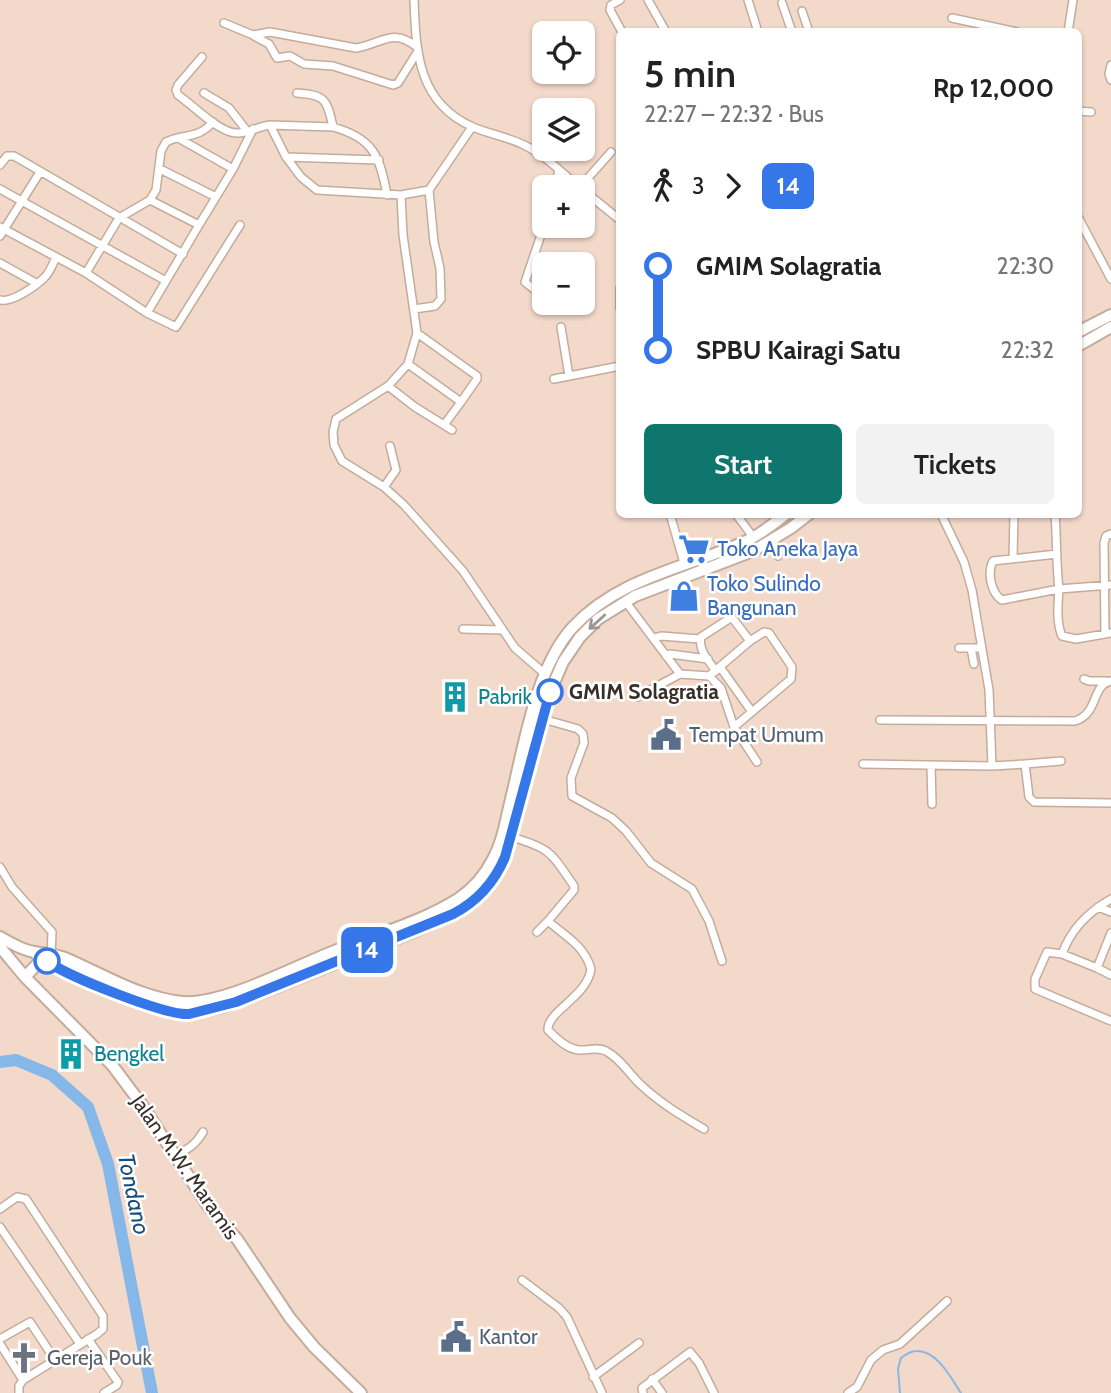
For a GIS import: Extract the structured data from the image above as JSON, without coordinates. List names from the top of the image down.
{
  "streets": {
    "highway": ["Jalan M.W. Maramis"]
  },
  "water": ["Tondano"],
  "places": {
    "supermarket": ["Toko Aneka Jaya"],
    "shop": ["Toko Sulindo Bangunan"],
    "other": ["GMIM Solagratia"],
    "building": ["Pabrik", "Bengkel"],
    "public building": ["Tempat Umum", "Kantor"],
    "church": ["Gereja Pouk"]
  },
  "lines": ["bus line 14"],
  "page": {
    "on_map": "14",
    "map_buttons": ["+", "−"],
    "heading": ["5 min", "22:27 – 22:32 · Bus", "Rp 12,000"],
    "legs": ["3", "14"],
    "list": [
      {
        "name": "GMIM Solagratia",
        "value": "22:30"
      },
      {
        "name": "SPBU Kairagi Satu",
        "value": "22:32"
      }
    ],
    "buttons": ["Start", "Tickets"]
  }
}
